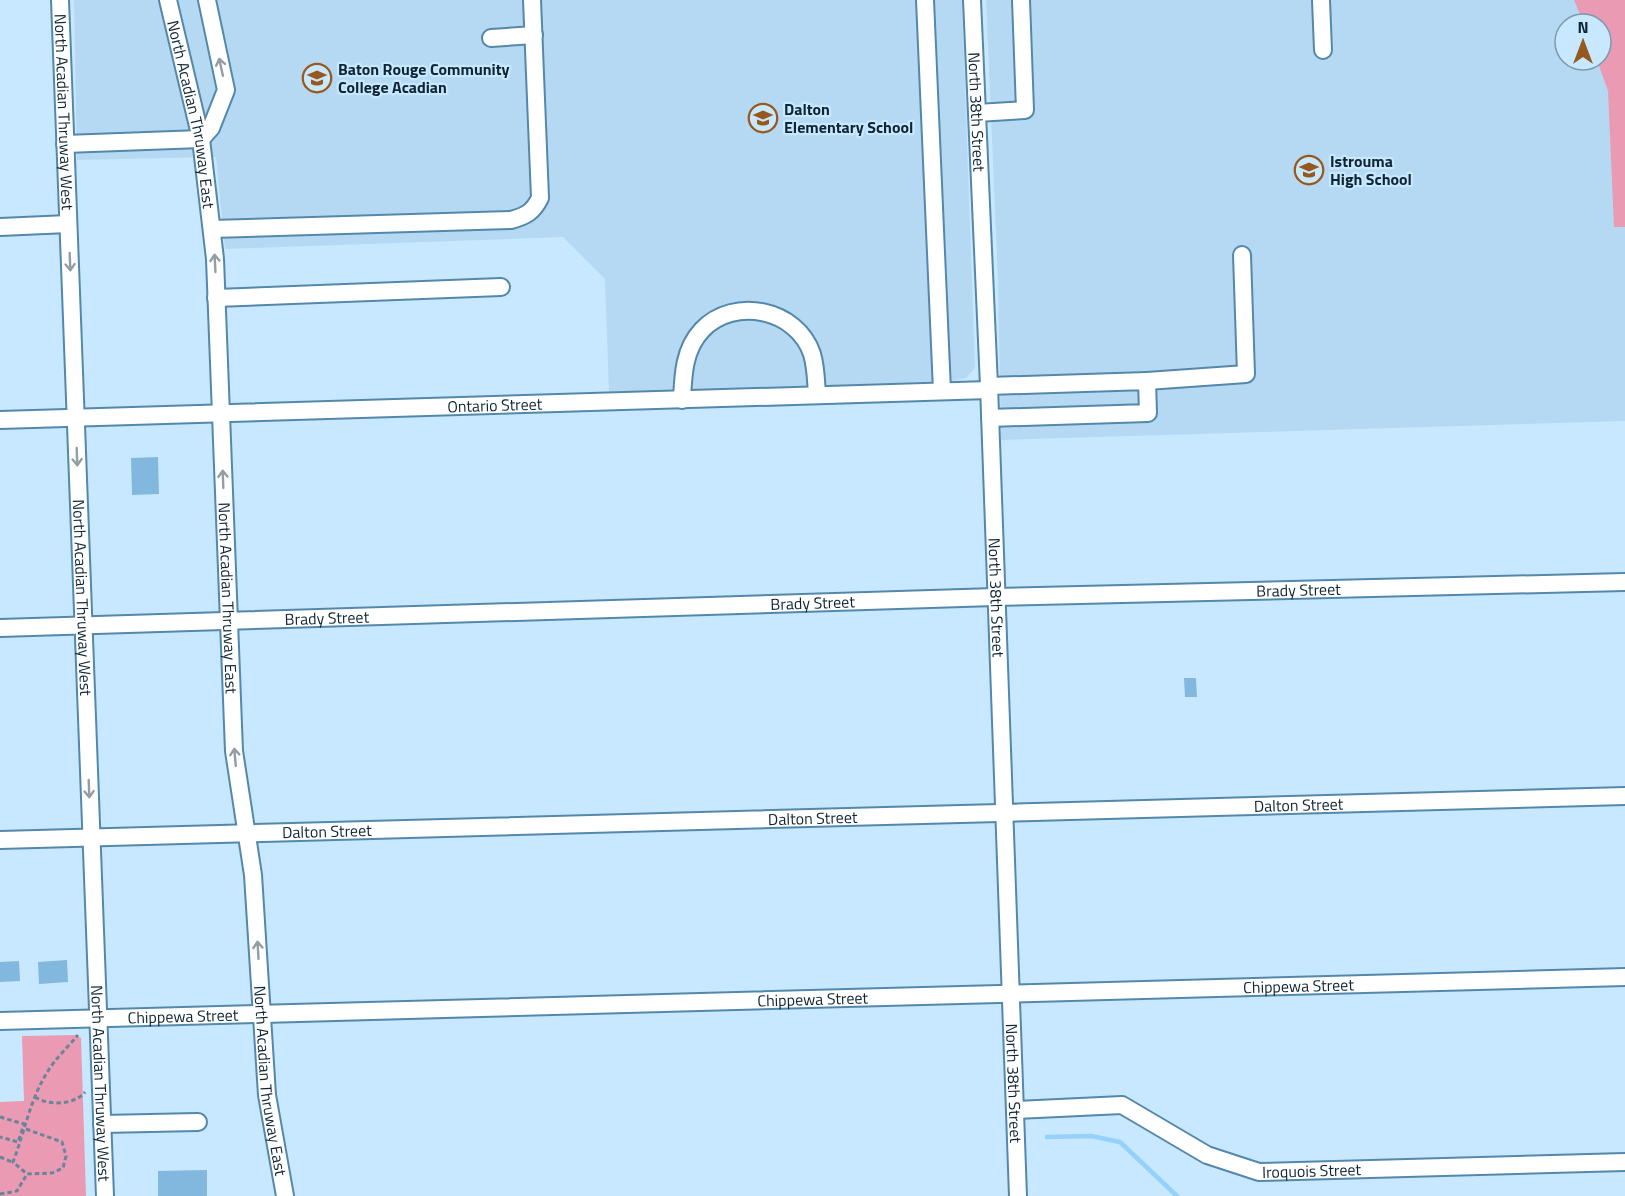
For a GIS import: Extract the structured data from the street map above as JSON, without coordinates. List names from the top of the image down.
{
  "streets": {
    "street": [
      "North Acadian Thruway West",
      "North 38th Street",
      "North Acadian Thruway East",
      "Ontario Street",
      "Brady Street",
      "Dalton Street",
      "Chippewa Street",
      "Iroquois Street"
    ]
  },
  "crossings": [
    ["North Acadian Thruway West", "Ontario Street"],
    ["North Acadian Thruway West", "Brady Street"],
    ["North Acadian Thruway West", "Dalton Street"],
    ["North Acadian Thruway West", "Chippewa Street"],
    ["North 38th Street", "Ontario Street"],
    ["North 38th Street", "Brady Street"],
    ["North 38th Street", "Dalton Street"],
    ["North 38th Street", "Chippewa Street"],
    ["North 38th Street", "Iroquois Street"],
    ["North Acadian Thruway East", "Ontario Street"],
    ["North Acadian Thruway East", "Brady Street"],
    ["North Acadian Thruway East", "Dalton Street"],
    ["North Acadian Thruway East", "Chippewa Street"]
  ],
  "one_way": ["North Acadian Thruway West", "North Acadian Thruway East"],
  "places": {
    "school or university": ["Baton Rouge Community College Acadian", "Dalton Elementary School", "Istrouma High School"]
  },
  "north": "top"
}
